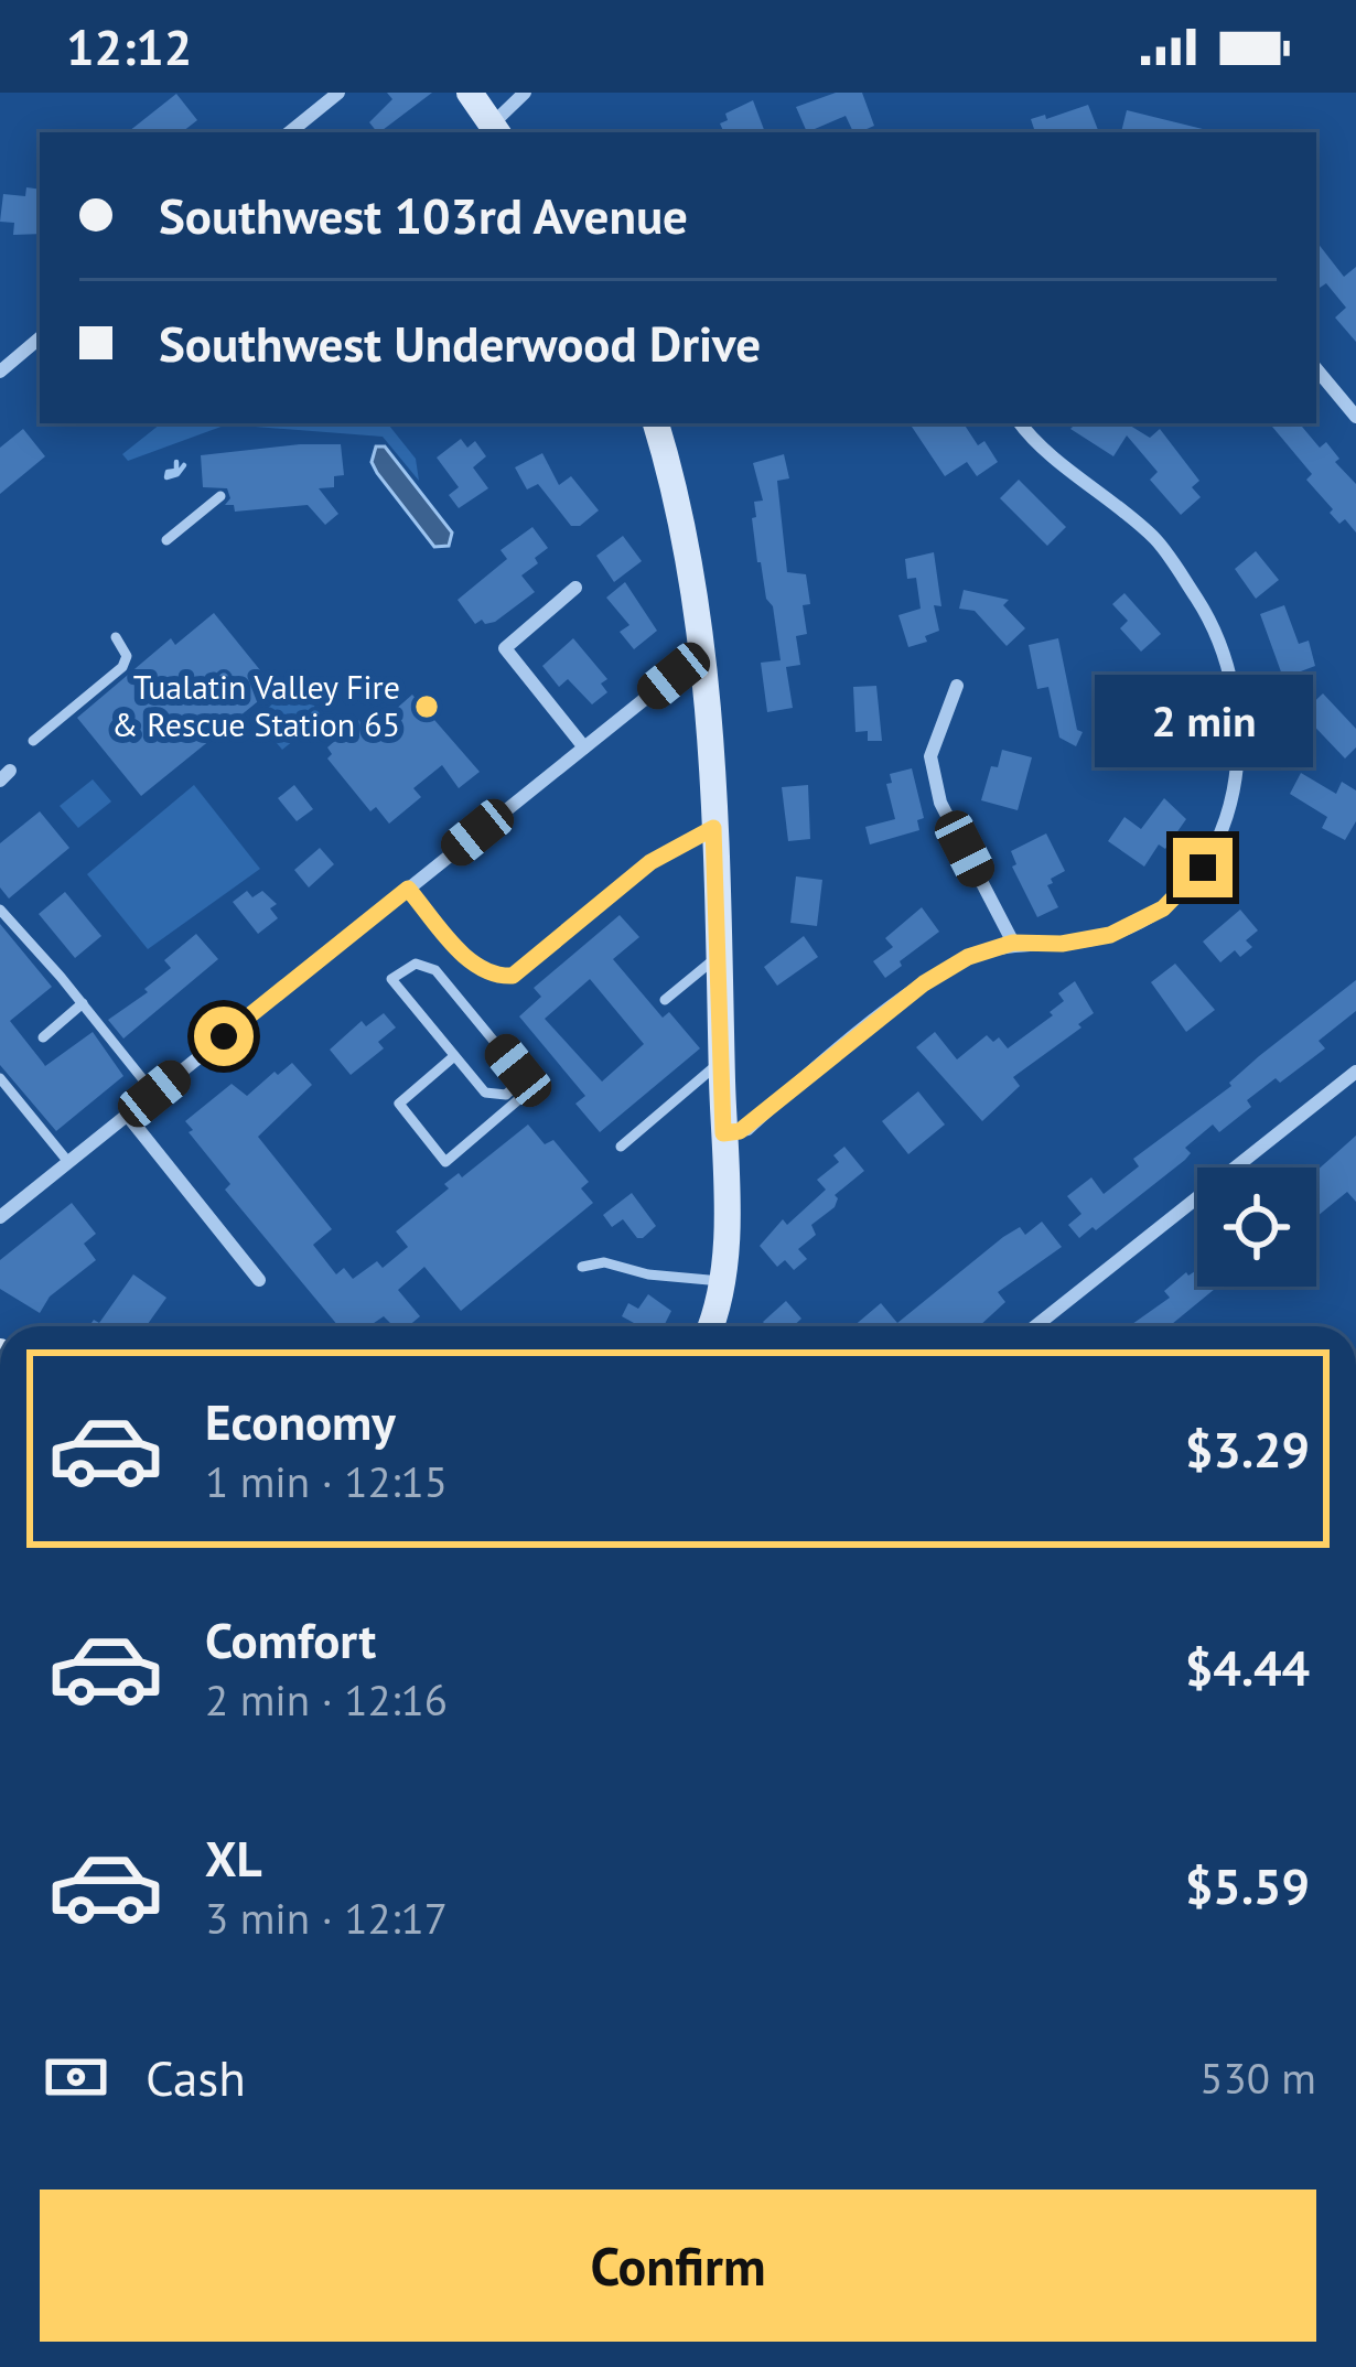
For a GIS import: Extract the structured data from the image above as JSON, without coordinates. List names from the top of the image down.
{
  "places": ["Tualatin Valley Fire & Rescue Station 65"],
  "page": {
    "status": "12:12",
    "banner": ["Southwest 103rd Avenue", "Southwest Underwood Drive"],
    "bubble": "2 min",
    "list": [
      {
        "name": "Economy",
        "note": "1 min · 12:15",
        "value": "$3.29"
      },
      {
        "name": "Comfort",
        "note": "2 min · 12:16",
        "value": "$4.44"
      },
      {
        "name": "XL",
        "note": "3 min · 12:17",
        "value": "$5.59"
      }
    ],
    "pay": ["Cash", "530 m"],
    "buttons": "Confirm"
  }
}
